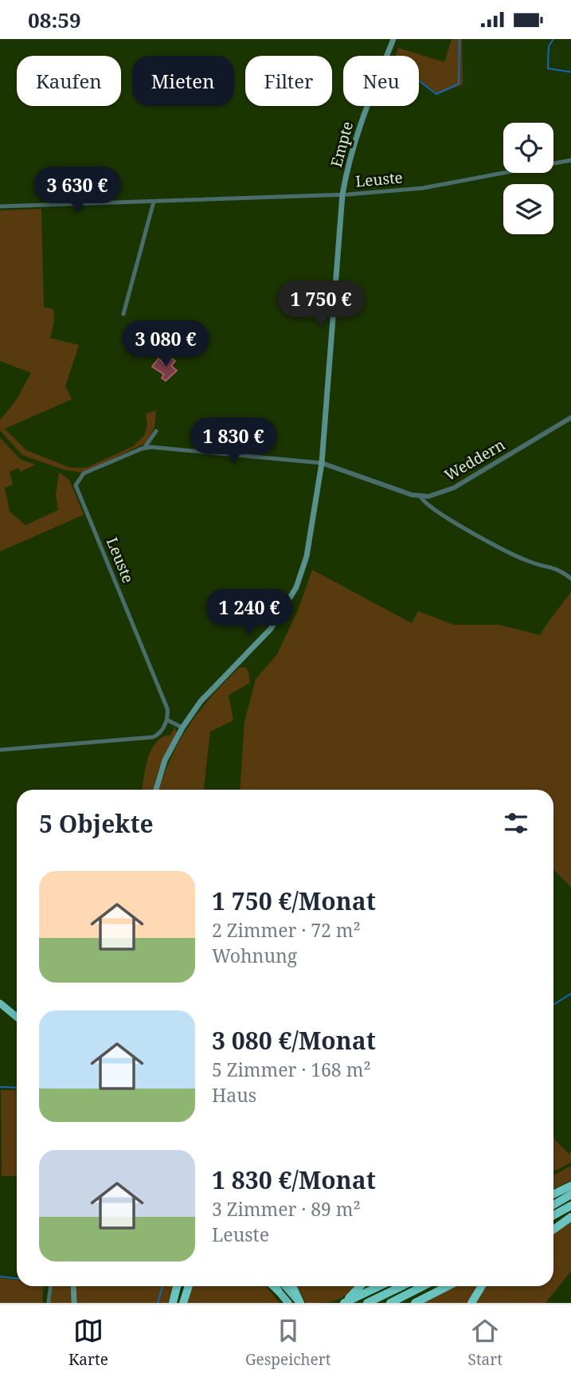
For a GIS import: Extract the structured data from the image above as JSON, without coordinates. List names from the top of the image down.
{
  "streets": {
    "main road": ["Empte"],
    "street": ["Leuste", "Weddern"]
  },
  "crossings": [
    ["Empte", "Leuste"]
  ],
  "page": {
    "status": "08:59",
    "chip": [
      "Kaufen",
      "Mieten",
      "Filter",
      "Neu"
    ],
    "price": [
      "3 630 €",
      "1 750 €",
      "3 080 €",
      "1 830 €",
      "1 240 €"
    ],
    "heading": "5 Objekte",
    "list": [
      {
        "name": "1 750 €/Monat",
        "note": "2 Zimmer · 72 m² · Wohnung"
      },
      {
        "name": "3 080 €/Monat",
        "note": "5 Zimmer · 168 m² · Haus"
      },
      {
        "name": "1 830 €/Monat",
        "note": "3 Zimmer · 89 m² · Leuste"
      }
    ],
    "tabs": ["Karte", "Gespeichert", "Start"]
  }
}
